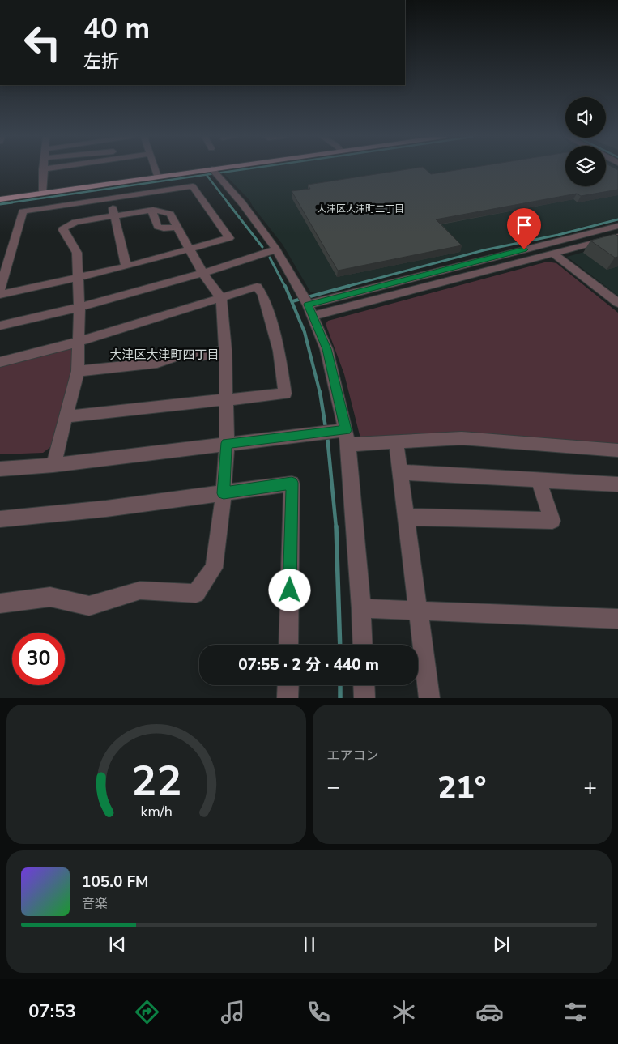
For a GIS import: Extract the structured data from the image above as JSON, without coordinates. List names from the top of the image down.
{
  "districts": ["大津区大津町二丁目", "大津区大津町四丁目"],
  "page": {
    "turn": ["40 m", "左折"],
    "limit": "30",
    "trip": "07:55 · 2 分 · 440 m",
    "tile": "エアコン",
    "heat": ["−", "21°", "+"],
    "song": ["105.0 FM", "音楽"],
    "tabs": "07:53",
    "gauge": ["22", "km/h"]
  }
}
